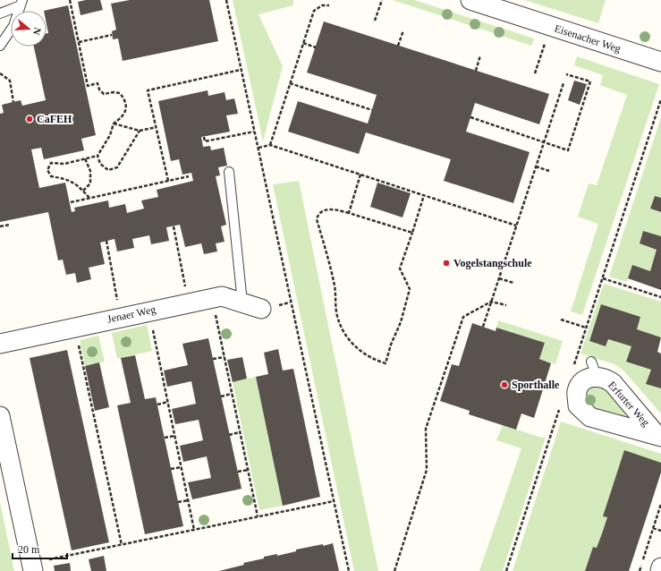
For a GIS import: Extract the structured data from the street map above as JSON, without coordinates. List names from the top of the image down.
{
  "streets": {
    "street": ["Eisenacher Weg", "Jenaer Weg", "Erfurter Weg"]
  },
  "places": ["CaFEH", "Vogelstangschule", "Sporthalle"],
  "scale_bar": "20 m",
  "north": "right"
}
